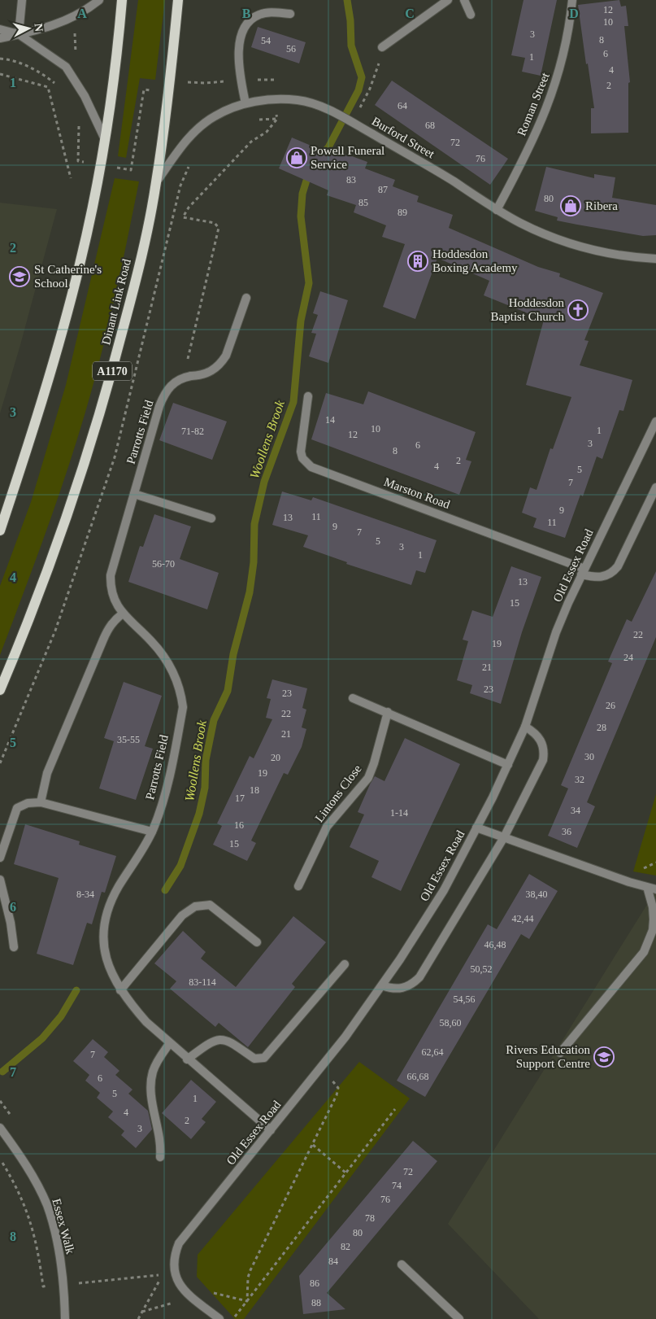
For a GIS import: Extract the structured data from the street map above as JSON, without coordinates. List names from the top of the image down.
{
  "streets": {
    "main road": ["Dinant Link Road", "A1170"],
    "street": [
      "Roman Street",
      "Burford Street",
      "Parrotts Field",
      "Marston Road",
      "Old Essex Road",
      "Lintons Close",
      "Essex Walk"
    ]
  },
  "crossings": [
    ["Roman Street", "Burford Street"],
    ["Burford Street", "Dinant Link Road"],
    ["Parrotts Field", "Old Essex Road"],
    ["Marston Road", "Old Essex Road"]
  ],
  "water": ["Woollens Brook"],
  "places": {
    "shop": ["Powell Funeral Service", "Ribera"],
    "building": ["Hoddesdon Boxing Academy"],
    "school or university": ["St Catherine's School", "Rivers Education Support Centre"],
    "church": ["Hoddesdon Baptist Church"]
  },
  "house_numbers": [
    "12",
    "10",
    "3",
    "8",
    "54",
    "56",
    "6",
    "1",
    "4",
    "2",
    "64",
    "68",
    "72",
    "76",
    "83",
    "87",
    "80",
    "85",
    "89",
    "14",
    "10",
    "1",
    "71-82",
    "12",
    "3",
    "6",
    "8",
    "2",
    "4",
    "5",
    "7",
    "9",
    "11",
    "13",
    "11",
    "9",
    "7",
    "5",
    "3",
    "1",
    "56-70",
    "13",
    "15",
    "22",
    "19",
    "24",
    "21",
    "23",
    "23",
    "26",
    "22",
    "28",
    "21",
    "35-55",
    "30",
    "20",
    "19",
    "32",
    "18",
    "17",
    "34",
    "1-14",
    "16",
    "36",
    "15",
    "8-34",
    "38,40",
    "42,44",
    "46,48",
    "50,52",
    "83-114",
    "54,56",
    "58,60",
    "62,64",
    "7",
    "66,68",
    "6",
    "5",
    "1",
    "4",
    "2",
    "3",
    "72",
    "74",
    "76",
    "78",
    "80",
    "82",
    "84",
    "86",
    "88"
  ],
  "north": "right",
  "grid": {
    "columns": [
      "A",
      "B",
      "C",
      "D"
    ],
    "rows": [
      "1",
      "2",
      "3",
      "4",
      "5",
      "6",
      "7",
      "8"
    ]
  }
}
